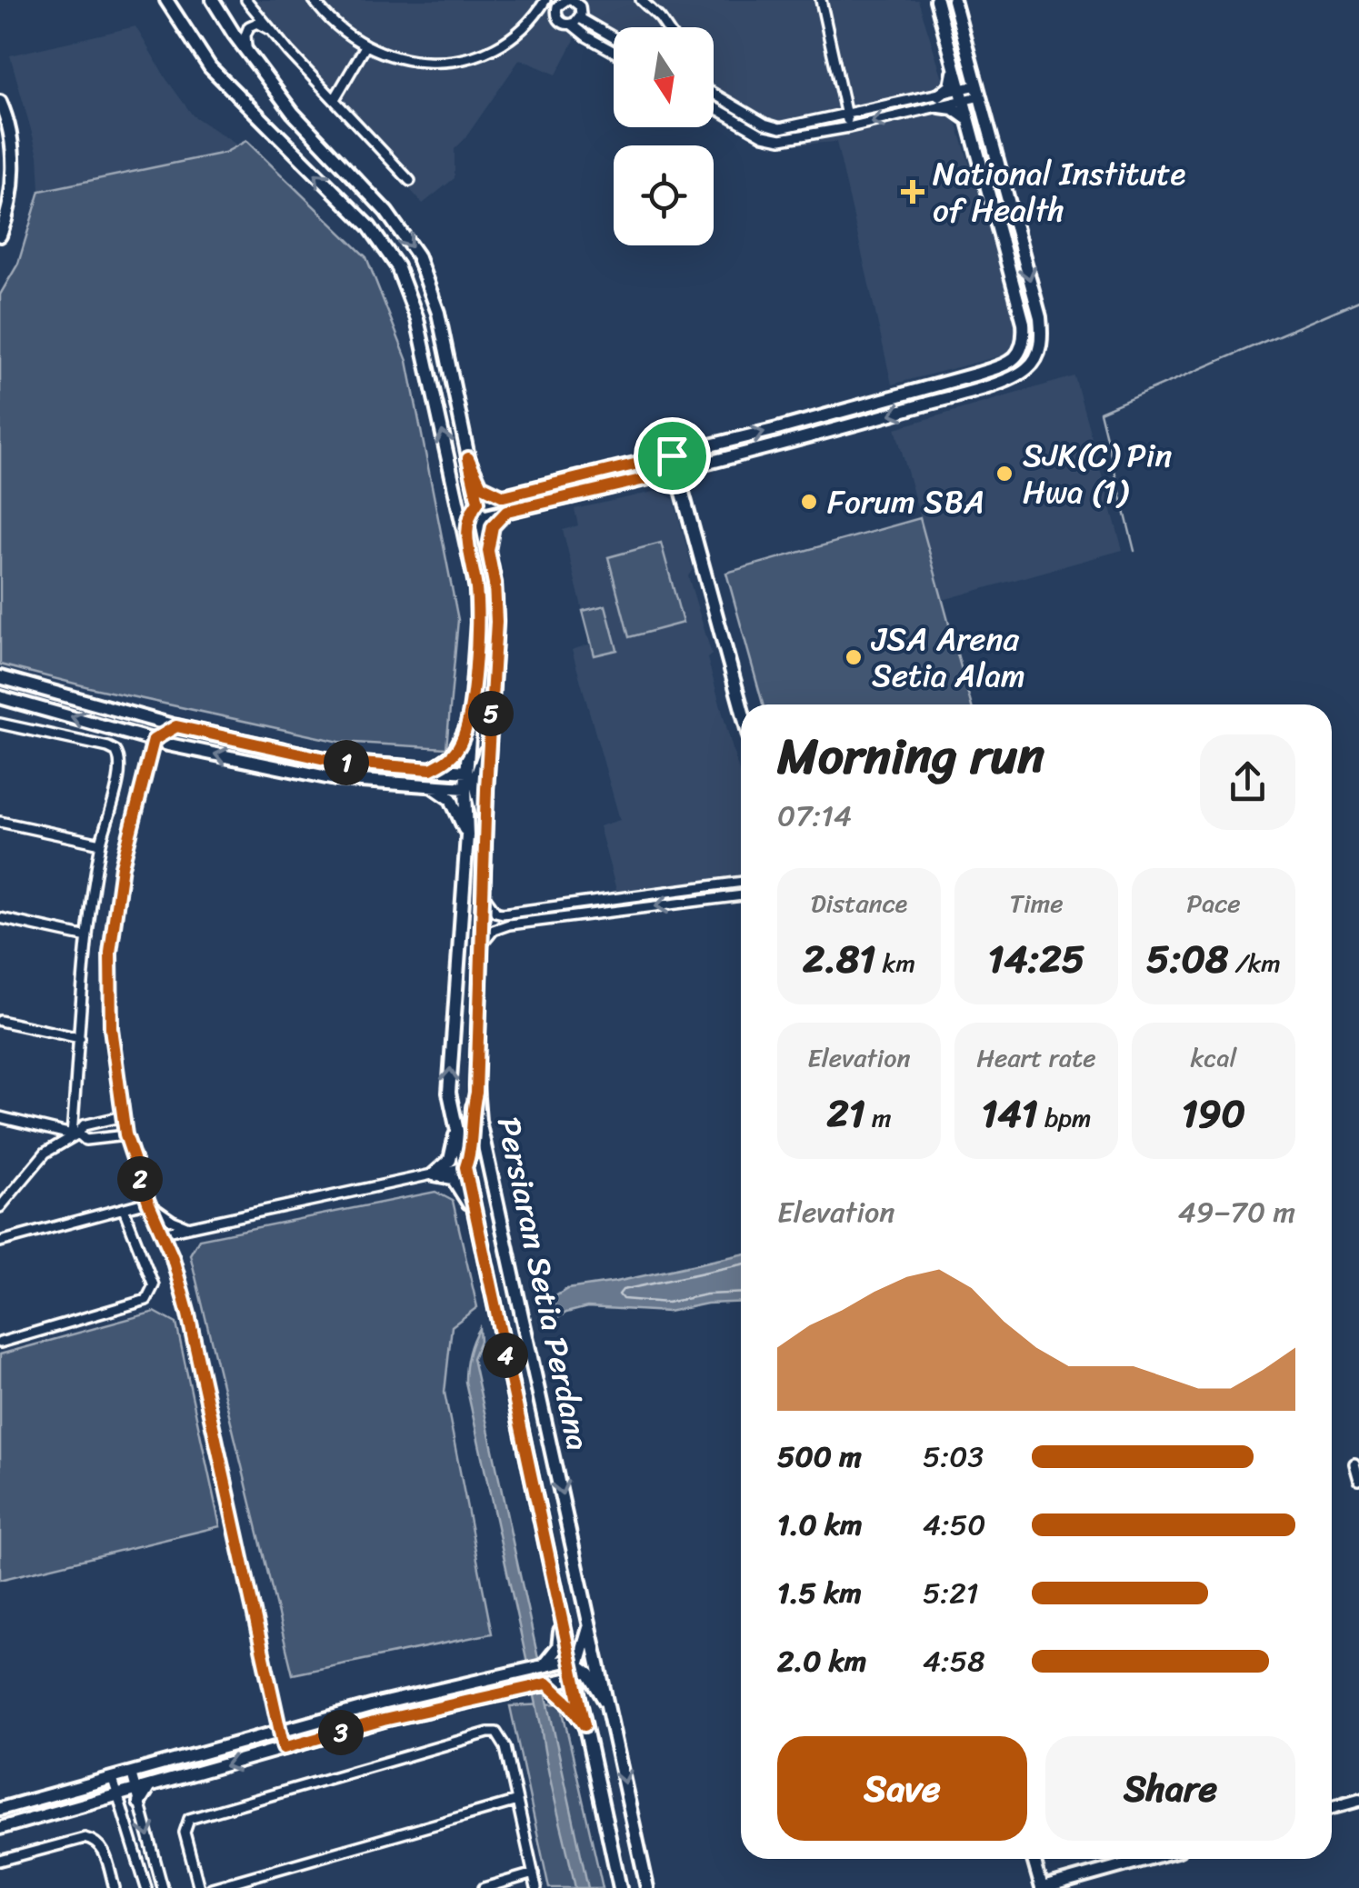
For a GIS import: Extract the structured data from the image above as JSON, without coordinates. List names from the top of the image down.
{
  "streets": {
    "street": ["Persiaran Setia Perdana"]
  },
  "places": {
    "health": ["National Institute of Health"],
    "other": ["SJK(C) Pin Hwa (1)", "Forum SBA", "JSA Arena Setia Alam"]
  },
  "north": "bottom",
  "page": {
    "pins": [
      "5",
      "1",
      "2",
      "4",
      "3"
    ],
    "heading": ["Morning run", "07:14"],
    "stats": [
      ["Distance", "2.81 km"],
      ["Time", "14:25"],
      ["Pace", "5:08 /km"],
      ["Elevation", "21 m"],
      ["Heart rate", "141 bpm"],
      ["kcal", "190"]
    ],
    "chart": ["Elevation", "49–70 m"],
    "list": [
      {
        "name": "500 m",
        "note": "5:03"
      },
      {
        "name": "1.0 km",
        "note": "4:50"
      },
      {
        "name": "1.5 km",
        "note": "5:21"
      },
      {
        "name": "2.0 km",
        "note": "4:58"
      }
    ],
    "buttons": ["Save", "Share"]
  }
}
